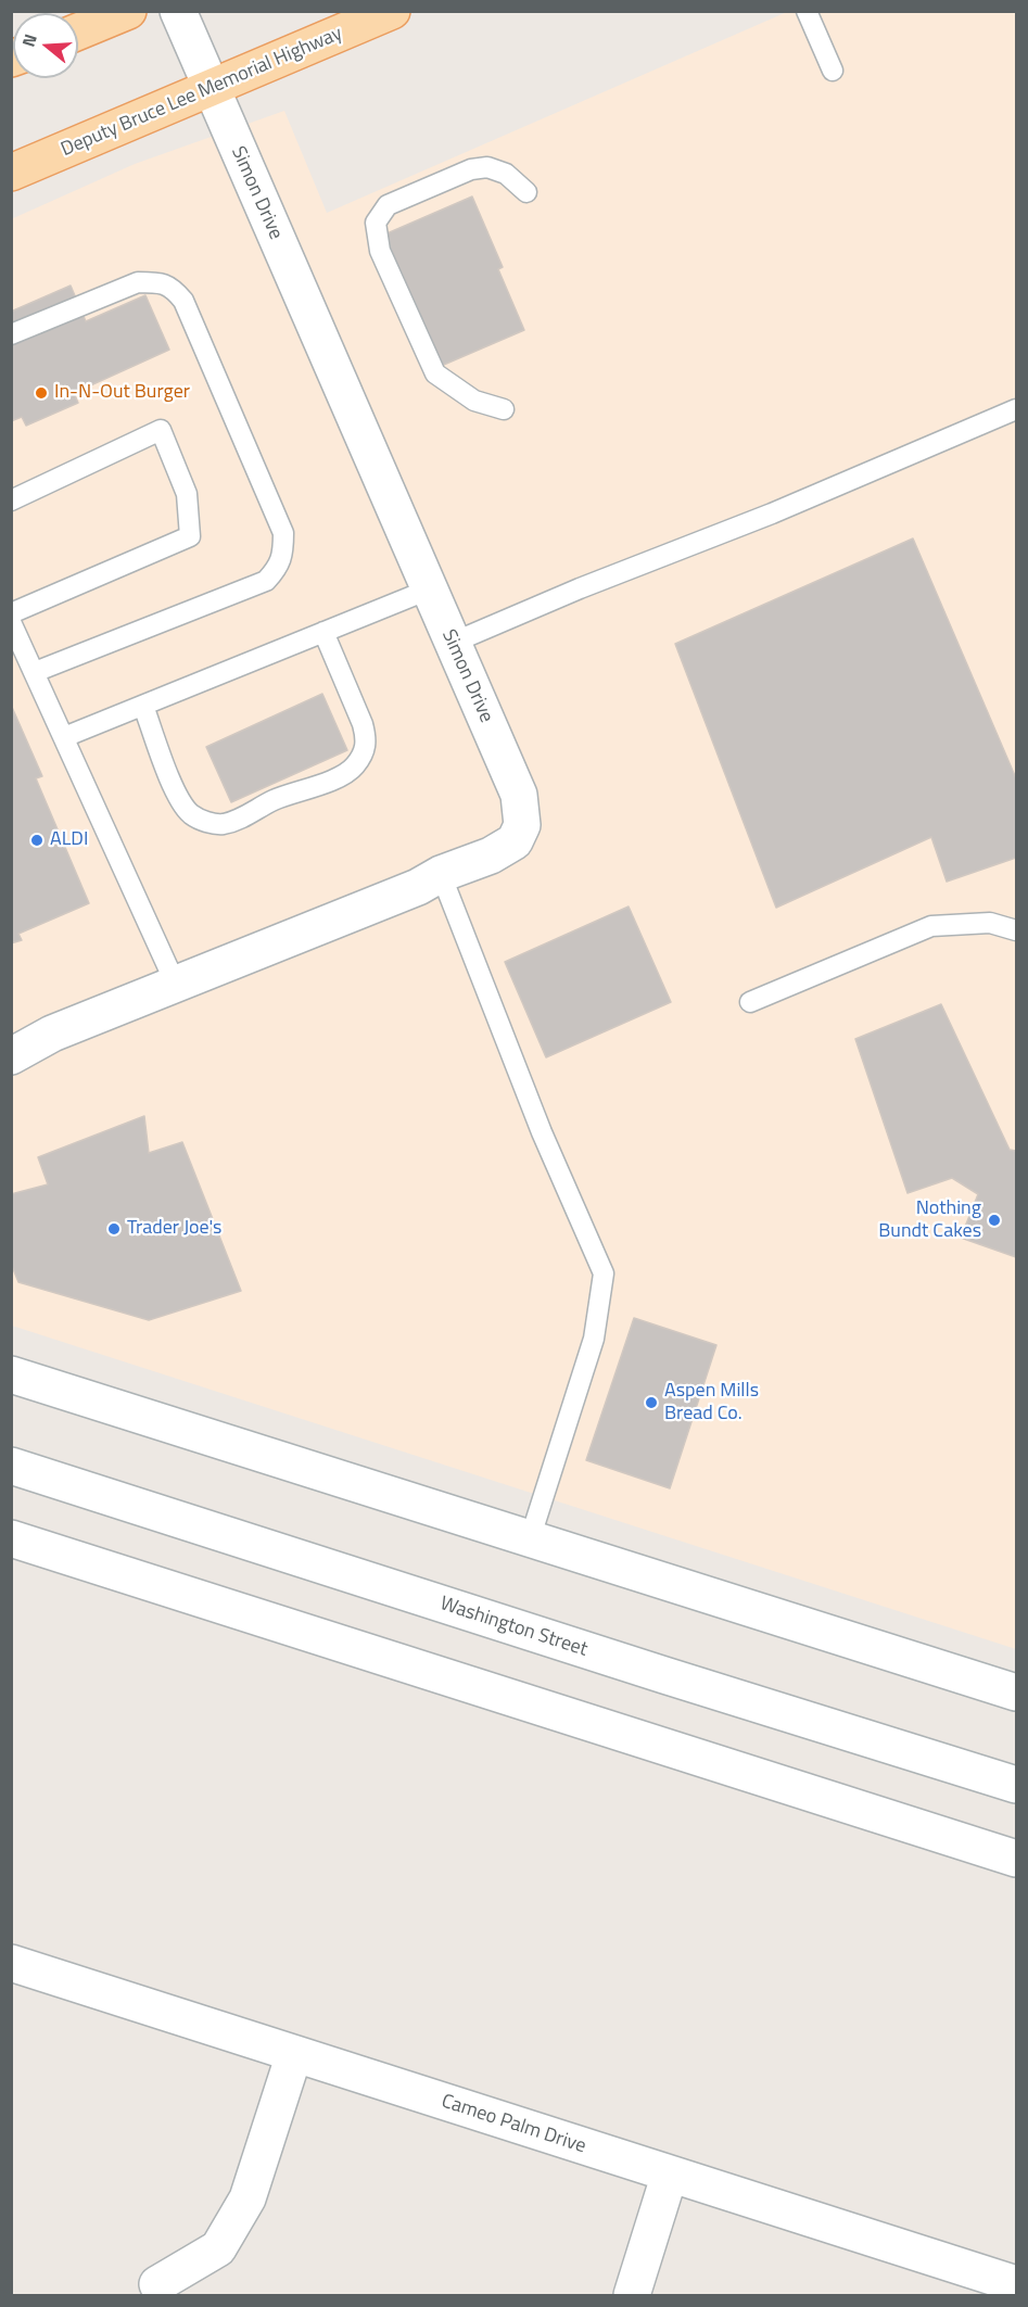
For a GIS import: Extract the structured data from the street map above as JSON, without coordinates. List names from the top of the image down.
{
  "streets": {
    "main road": ["Deputy Bruce Lee Memorial Highway"],
    "street": ["Simon Drive", "Washington Street", "Cameo Palm Drive"]
  },
  "crossings": [
    ["Deputy Bruce Lee Memorial Highway", "Simon Drive"]
  ],
  "places": [
    "In-N-Out Burger",
    "ALDI",
    "Nothing Bundt Cakes",
    "Trader Joe's",
    "Aspen Mills Bread Co."
  ],
  "north": "left"
}
